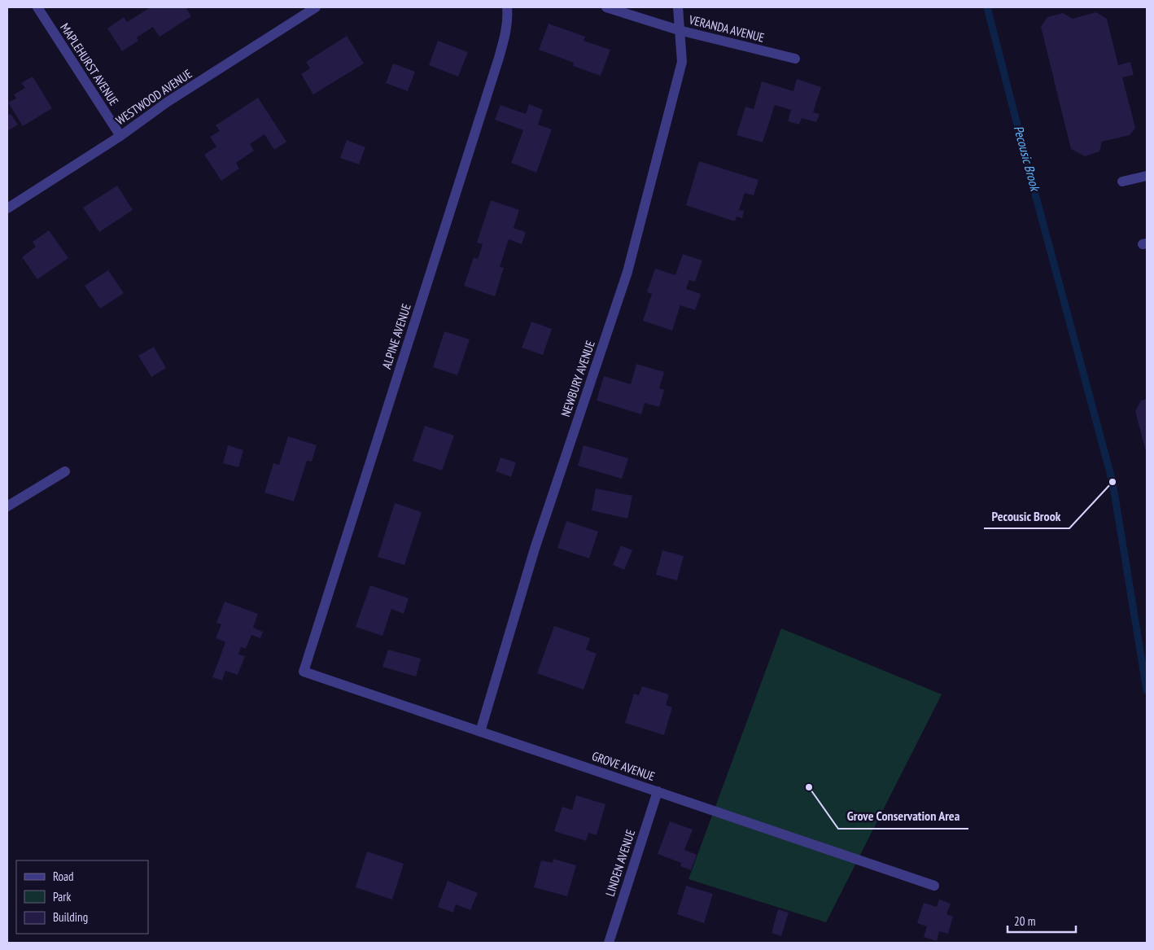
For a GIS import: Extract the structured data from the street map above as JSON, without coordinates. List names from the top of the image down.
{
  "streets": {
    "street": [
      "VERANDA AVENUE",
      "MAPLEHURST AVENUE",
      "WESTWOOD AVENUE",
      "ALPINE AVENUE",
      "NEWBURY AVENUE",
      "GROVE AVENUE",
      "LINDEN AVENUE"
    ]
  },
  "crossings": [
    ["VERANDA AVENUE", "NEWBURY AVENUE"],
    ["MAPLEHURST AVENUE", "WESTWOOD AVENUE"],
    ["ALPINE AVENUE", "GROVE AVENUE"],
    ["NEWBURY AVENUE", "GROVE AVENUE"],
    ["GROVE AVENUE", "LINDEN AVENUE"]
  ],
  "water": ["Pecousic Brook"],
  "places": ["Pecousic Brook", "Grove Conservation Area"],
  "legend": ["Road", "Park", "Building"],
  "scale_bar": "20 m"
}
